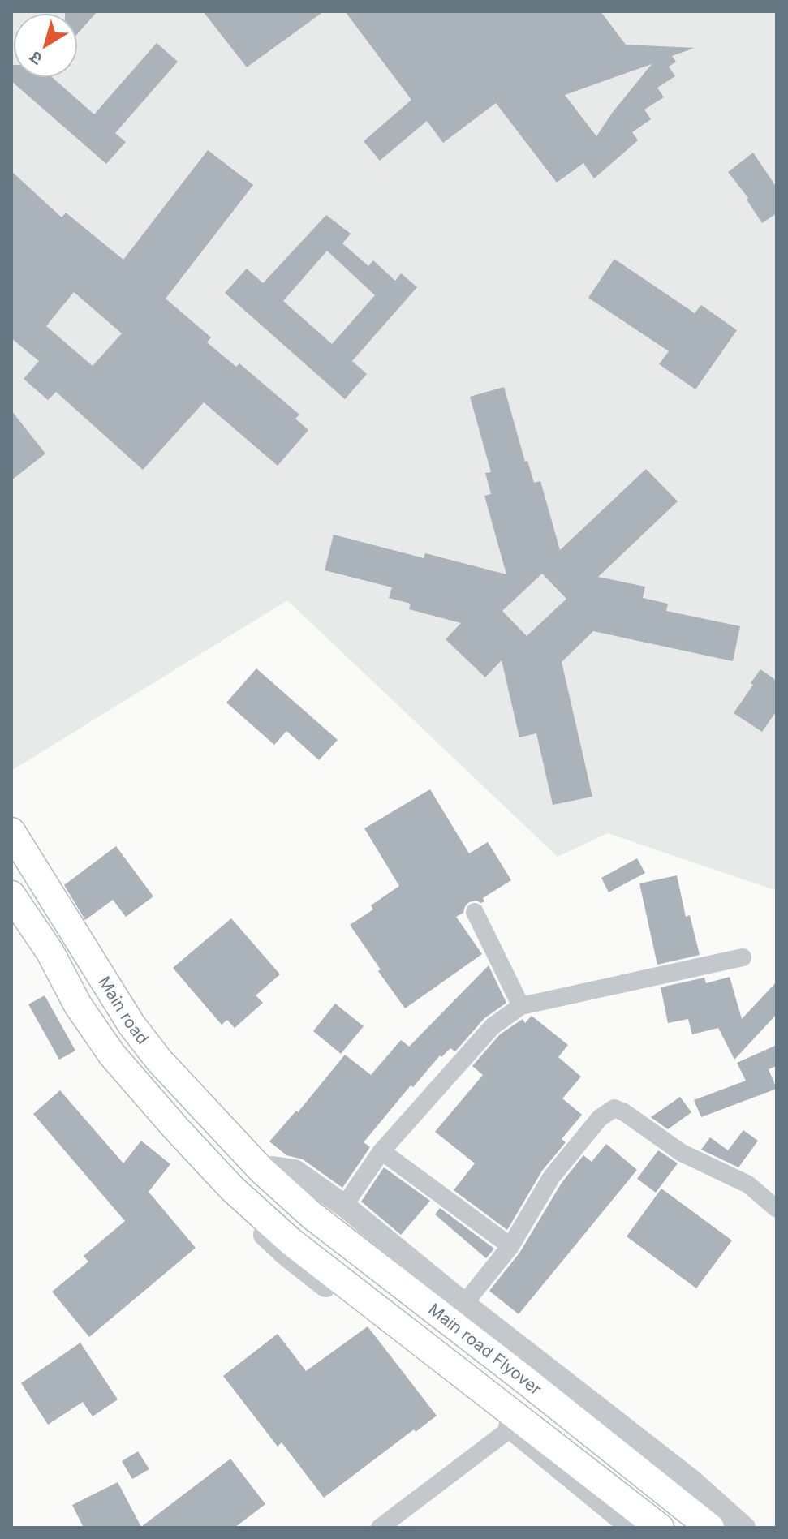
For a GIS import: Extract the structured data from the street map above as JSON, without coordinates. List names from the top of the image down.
{
  "streets": {
    "main road": ["Main road", "Main road Flyover"]
  },
  "crossings": [
    ["Main road", "Main road Flyover"]
  ],
  "north": "bottom left"
}
